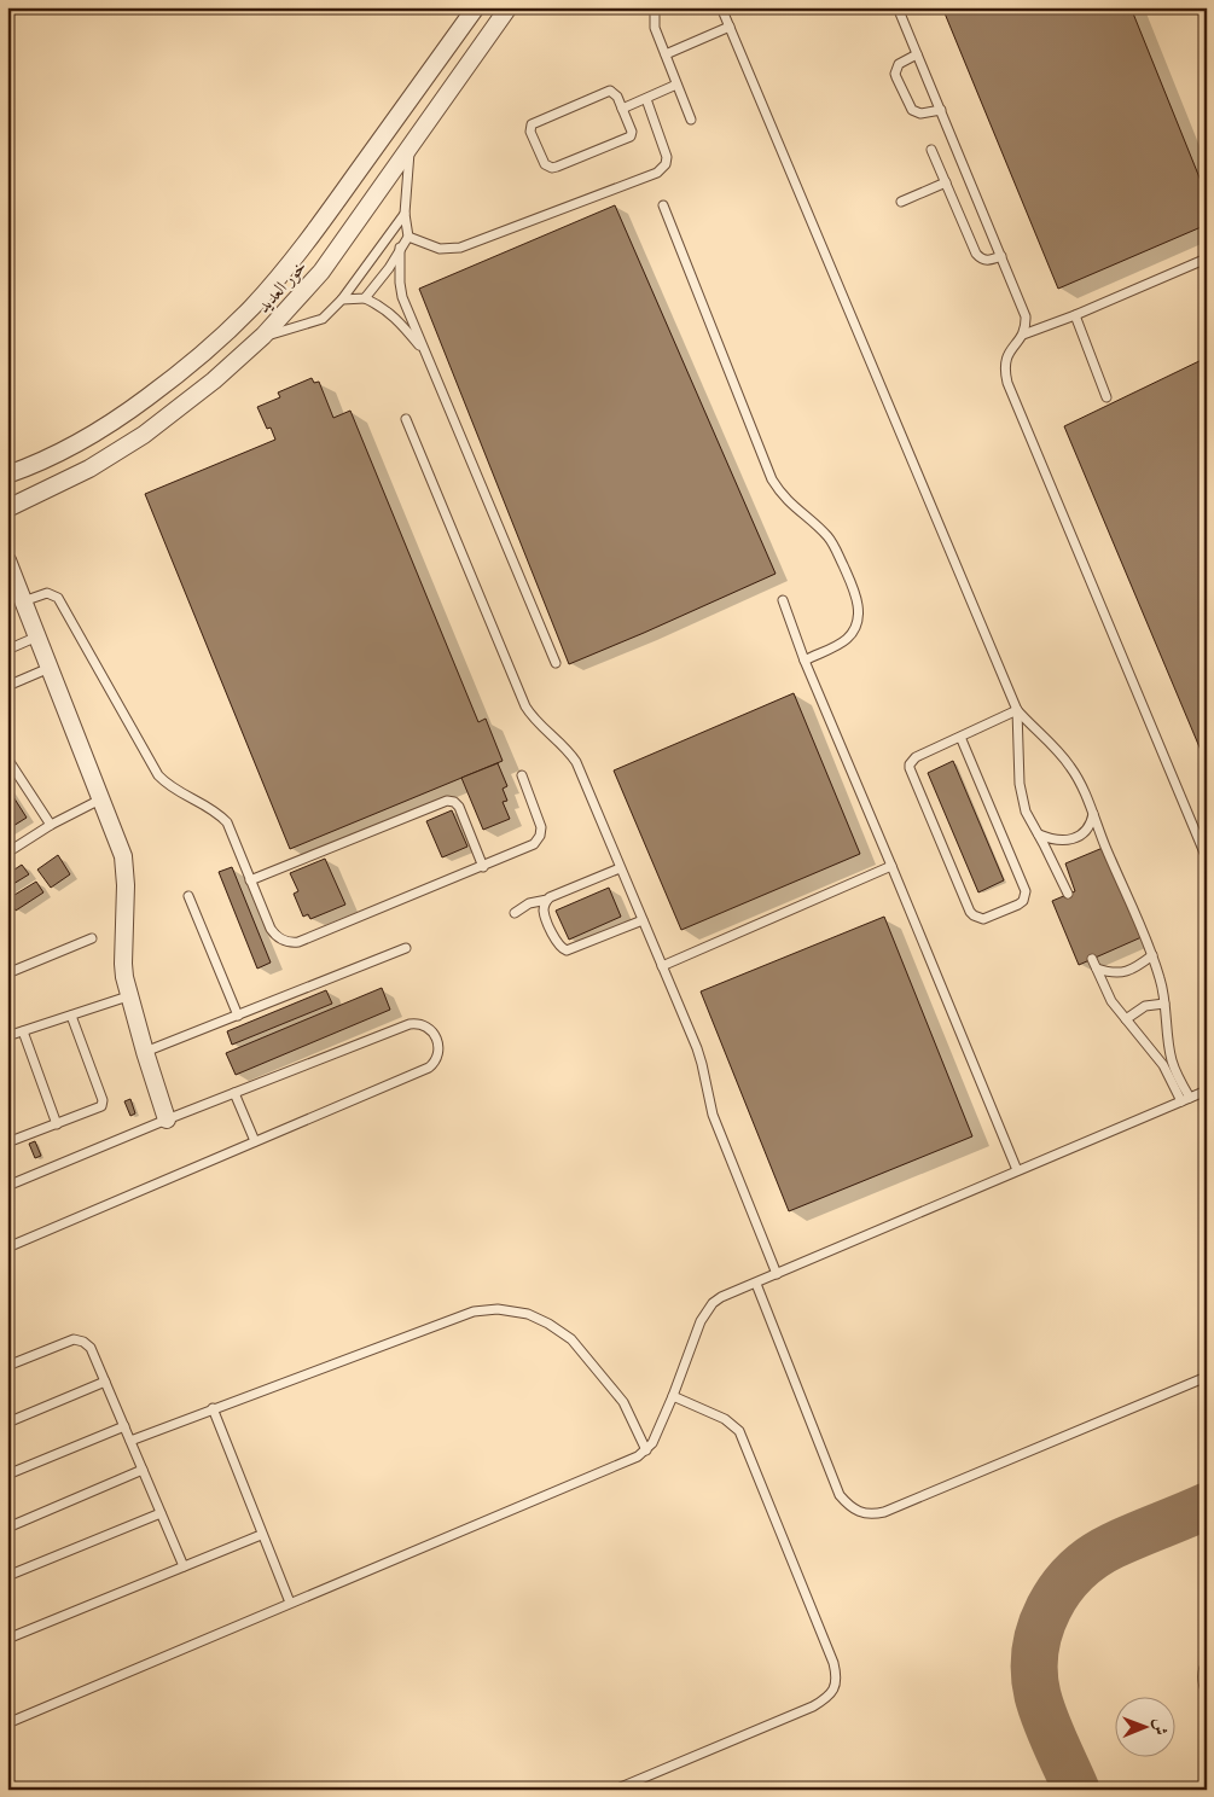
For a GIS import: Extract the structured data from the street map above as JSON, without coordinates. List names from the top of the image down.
{
  "streets": {
    "street": ["خور العديد"]
  },
  "north": "right"
}
